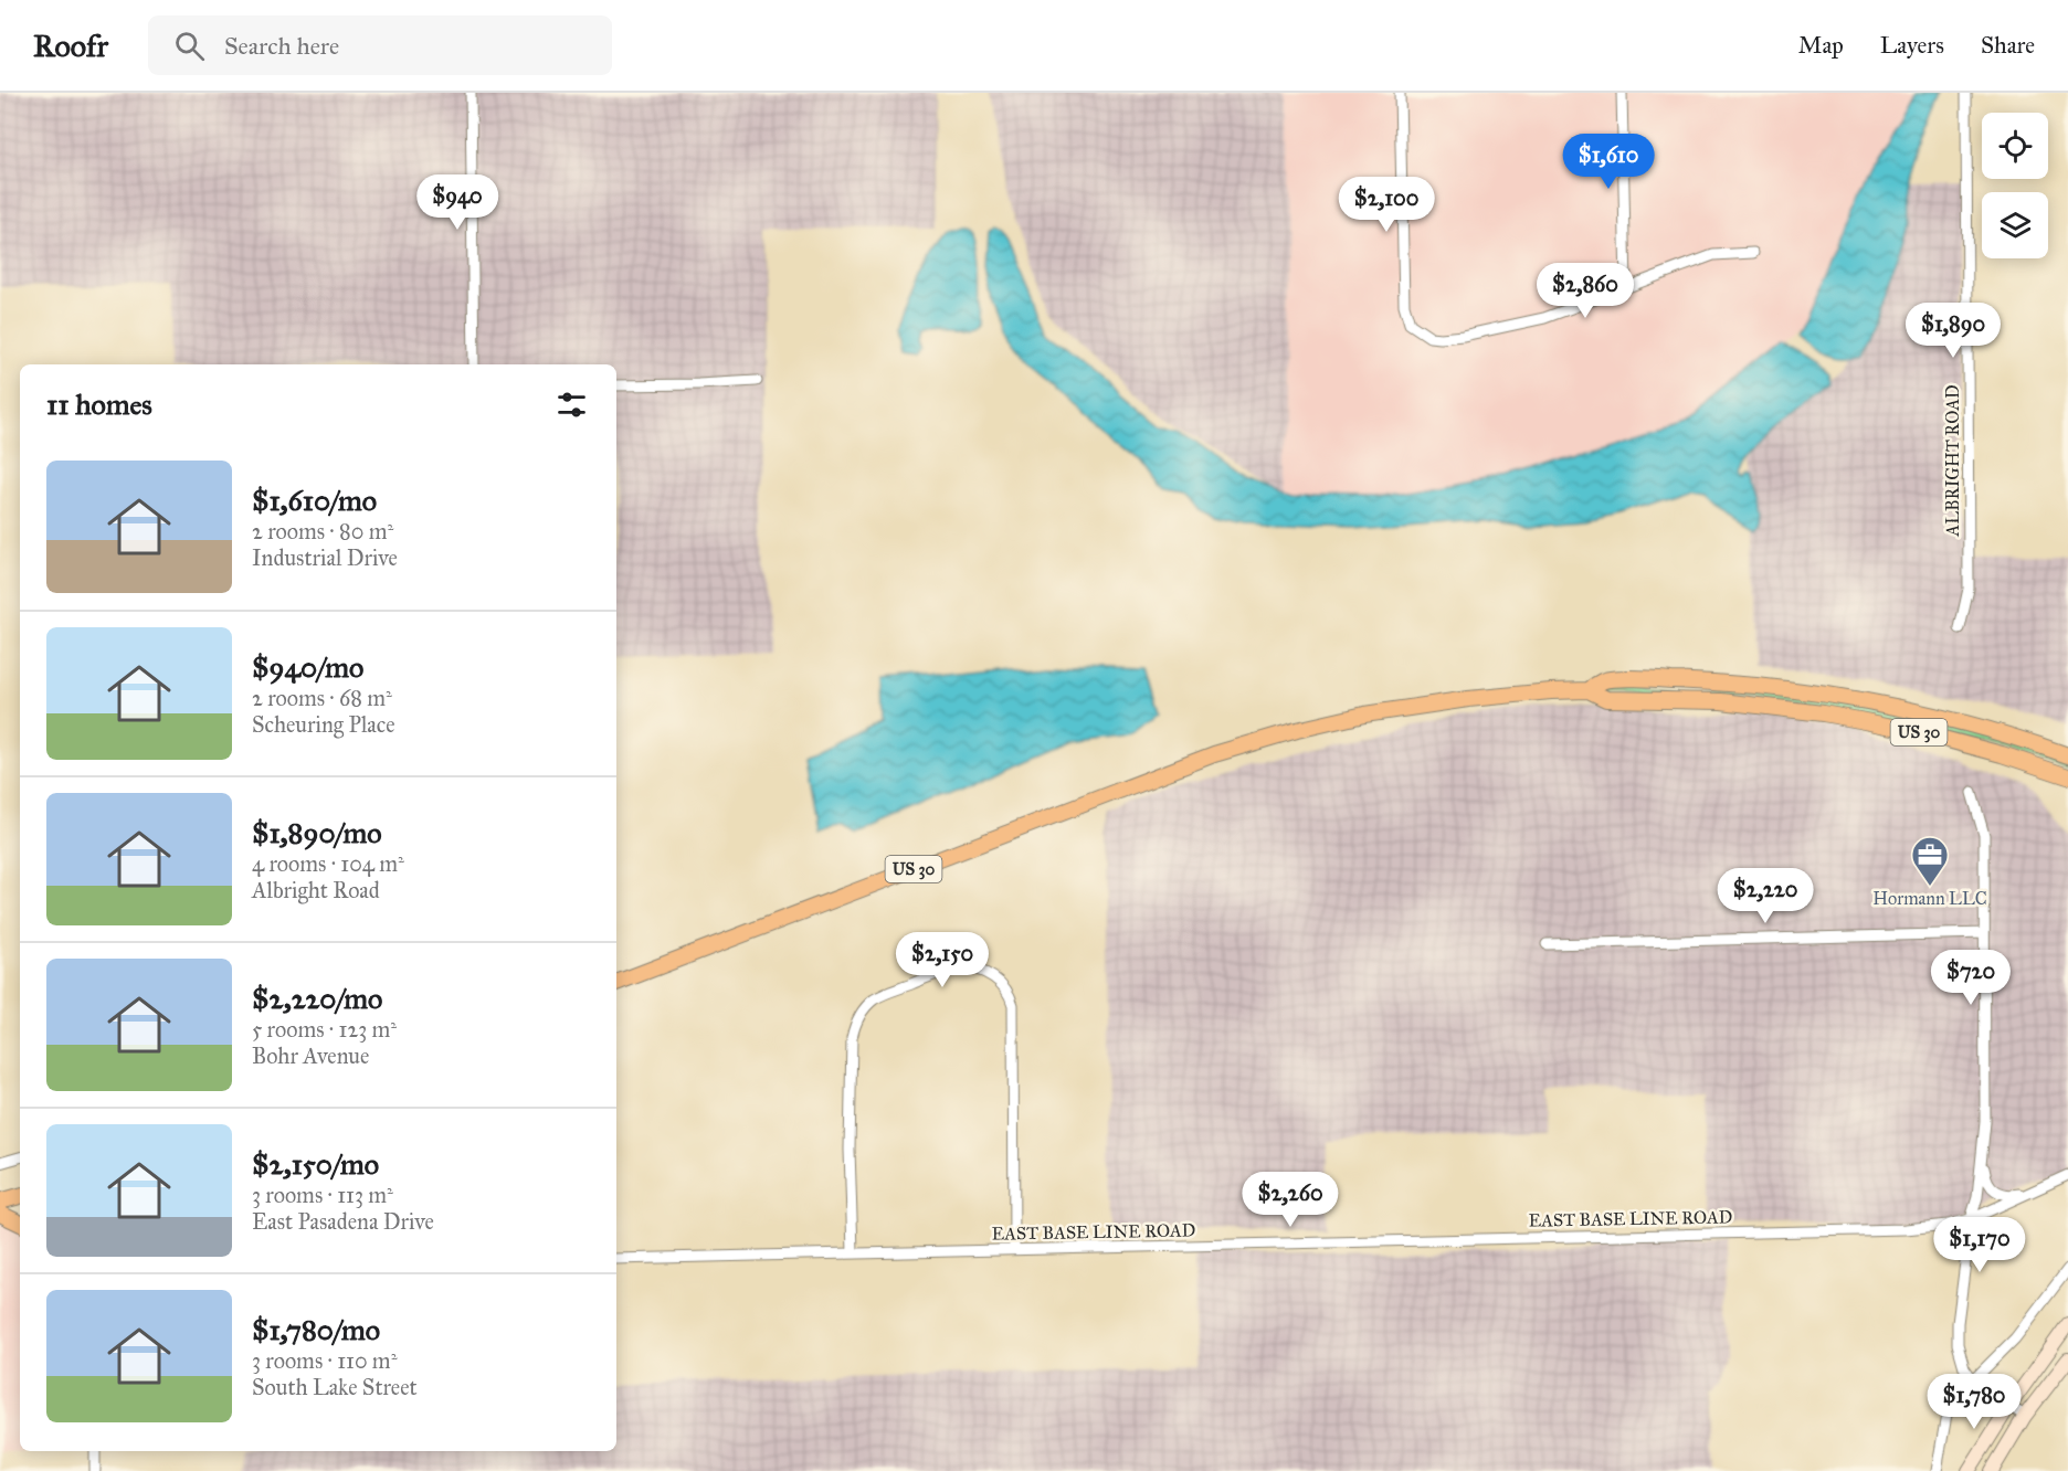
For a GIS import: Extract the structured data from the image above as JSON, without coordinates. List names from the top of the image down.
{
  "streets": {
    "main road": ["US 30"],
    "street": ["ALBRIGHT ROAD", "EAST BASE LINE ROAD"]
  },
  "places": {
    "office": ["Hormann LLC"]
  },
  "page": {
    "header": "Roofr",
    "search": "Search here",
    "nav": ["Map", "Layers", "Share"],
    "price": [
      "$1,610",
      "$940",
      "$2,100",
      "$2,860",
      "$1,890",
      "$2,220",
      "$2,150",
      "$720",
      "$2,260",
      "$1,170",
      "$1,780"
    ],
    "heading": "11 homes",
    "list": [
      {
        "name": "$1,610/mo",
        "note": "2 rooms · 80 m² · Industrial Drive"
      },
      {
        "name": "$940/mo",
        "note": "2 rooms · 68 m² · Scheuring Place"
      },
      {
        "name": "$1,890/mo",
        "note": "4 rooms · 104 m² · Albright Road"
      },
      {
        "name": "$2,220/mo",
        "note": "5 rooms · 123 m² · Bohr Avenue"
      },
      {
        "name": "$2,150/mo",
        "note": "3 rooms · 113 m² · East Pasadena Drive"
      },
      {
        "name": "$1,780/mo",
        "note": "3 rooms · 110 m² · South Lake Street"
      }
    ]
  }
}
